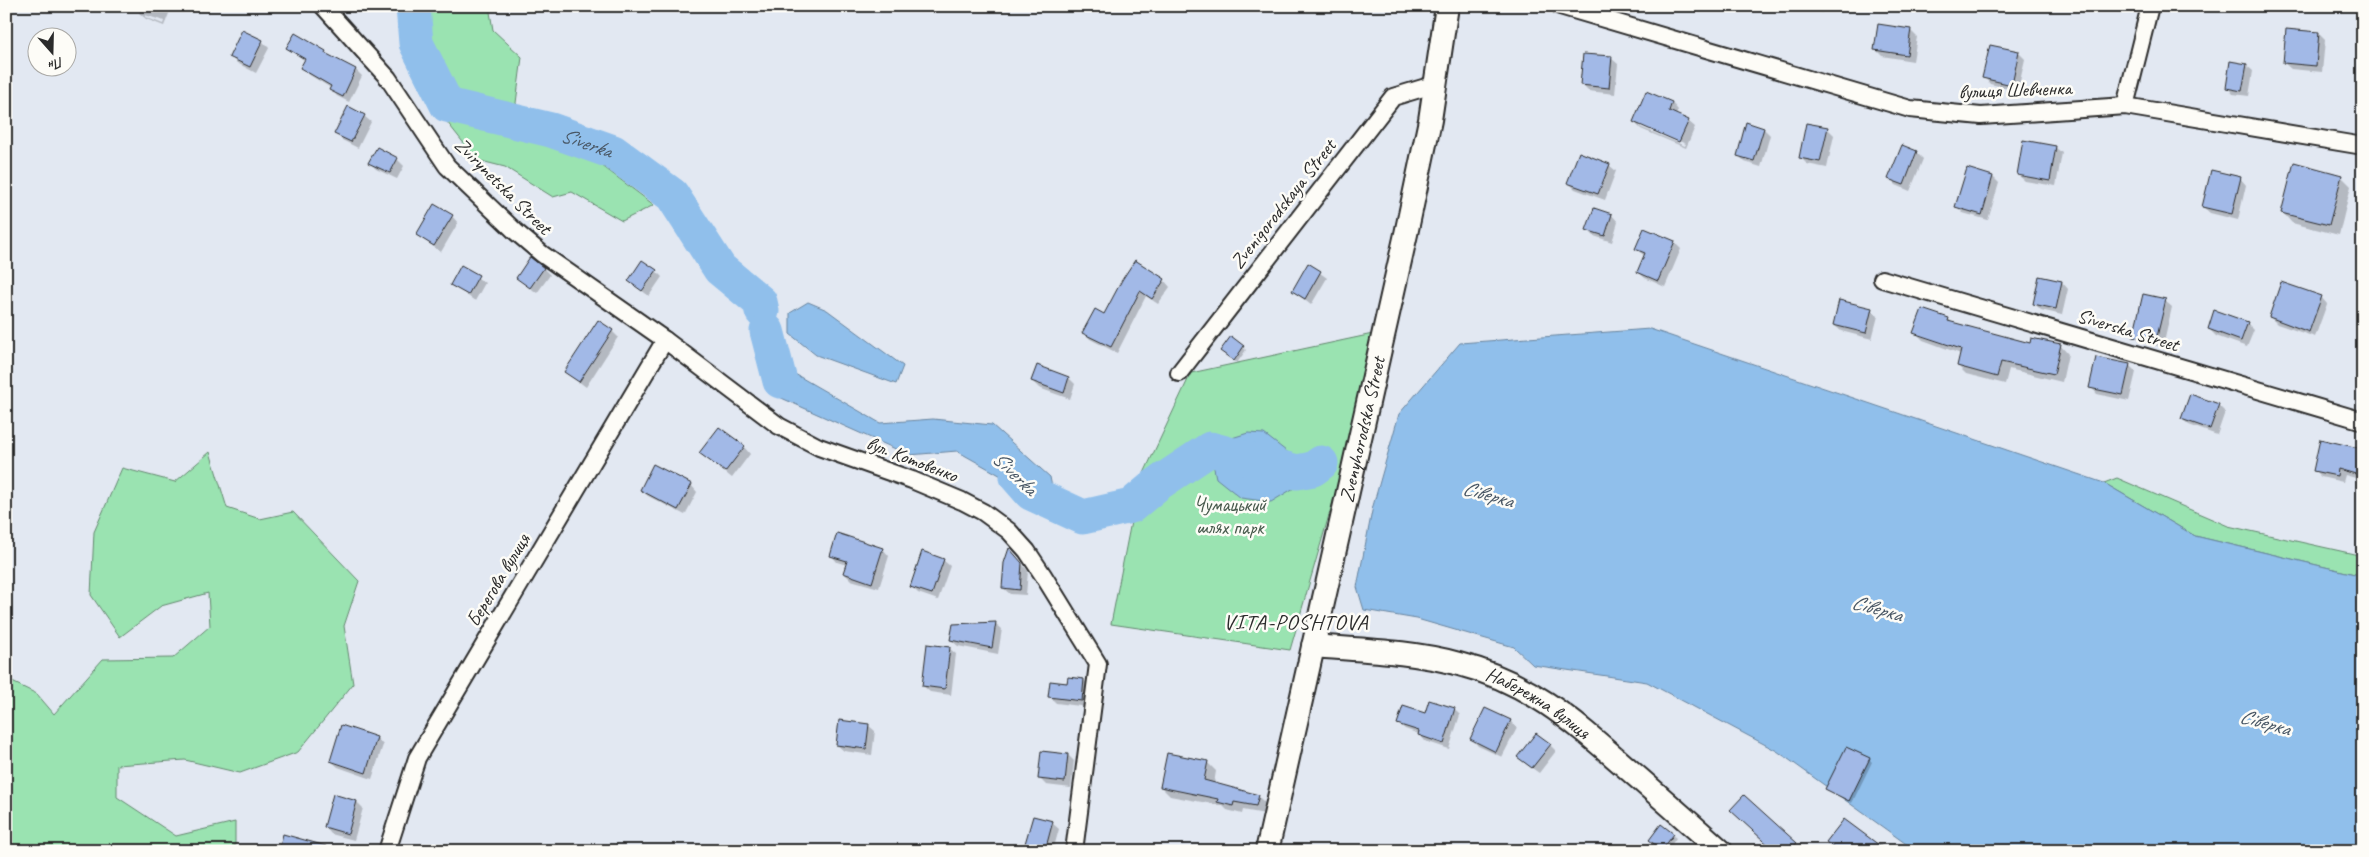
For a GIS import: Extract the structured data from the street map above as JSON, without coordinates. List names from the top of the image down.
{
  "streets": {
    "street": [
      "вулиця Шевченка",
      "Zvirynetska Street",
      "Zvenigorodskaya Street",
      "Siverska Street",
      "Zvenyhorodska Street",
      "вул. Котовенко",
      "Берегова вулиця",
      "Набережна вулиця"
    ]
  },
  "crossings": [
    ["Zvirynetska Street", "вул. Котовенко"],
    ["Zvirynetska Street", "Берегова вулиця"],
    ["Zvenigorodskaya Street", "Zvenyhorodska Street"],
    ["Zvenyhorodska Street", "Набережна вулиця"],
    ["вул. Котовенко", "Берегова вулиця"]
  ],
  "districts": ["VITA-POSHTOVA"],
  "water": ["Siverka", "Сіверка"],
  "parks": ["Чумацький шлях парк"],
  "north": "bottom"
}
